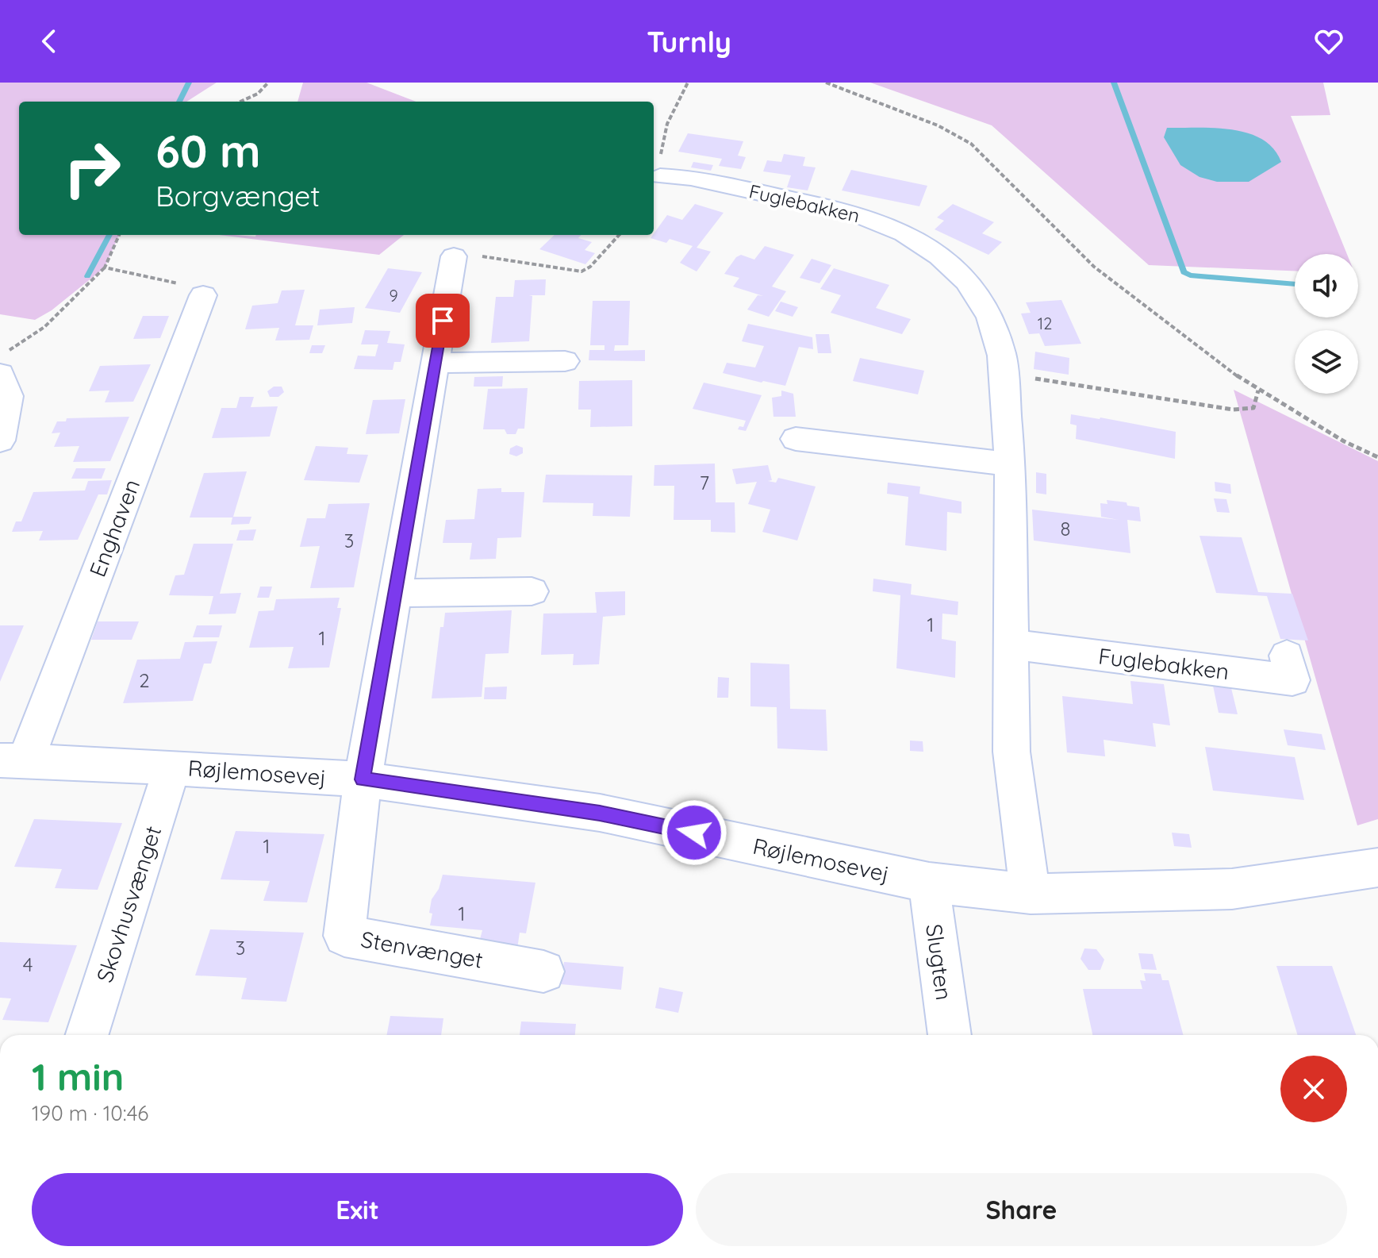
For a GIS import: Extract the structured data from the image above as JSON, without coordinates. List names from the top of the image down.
{
  "streets": {
    "street": [
      "Fuglebakken",
      "Enghaven",
      "Røjlemosevej",
      "Skovhusvænget",
      "Stenvænget",
      "Slugten"
    ]
  },
  "crossings": [
    ["Fuglebakken", "Røjlemosevej"],
    ["Enghaven", "Røjlemosevej"],
    ["Røjlemosevej", "Skovhusvænget"],
    ["Røjlemosevej", "Stenvænget"],
    ["Røjlemosevej", "Slugten"]
  ],
  "house_numbers": [
    "9",
    "12",
    "7",
    "8",
    "3",
    "1",
    "1",
    "2",
    "1",
    "1",
    "3",
    "4"
  ],
  "page": {
    "header": "Turnly",
    "turn": ["60 m", "Borgvænget"],
    "heading": ["1 min", "190 m · 10:46"],
    "buttons": ["Exit", "Share"]
  }
}
